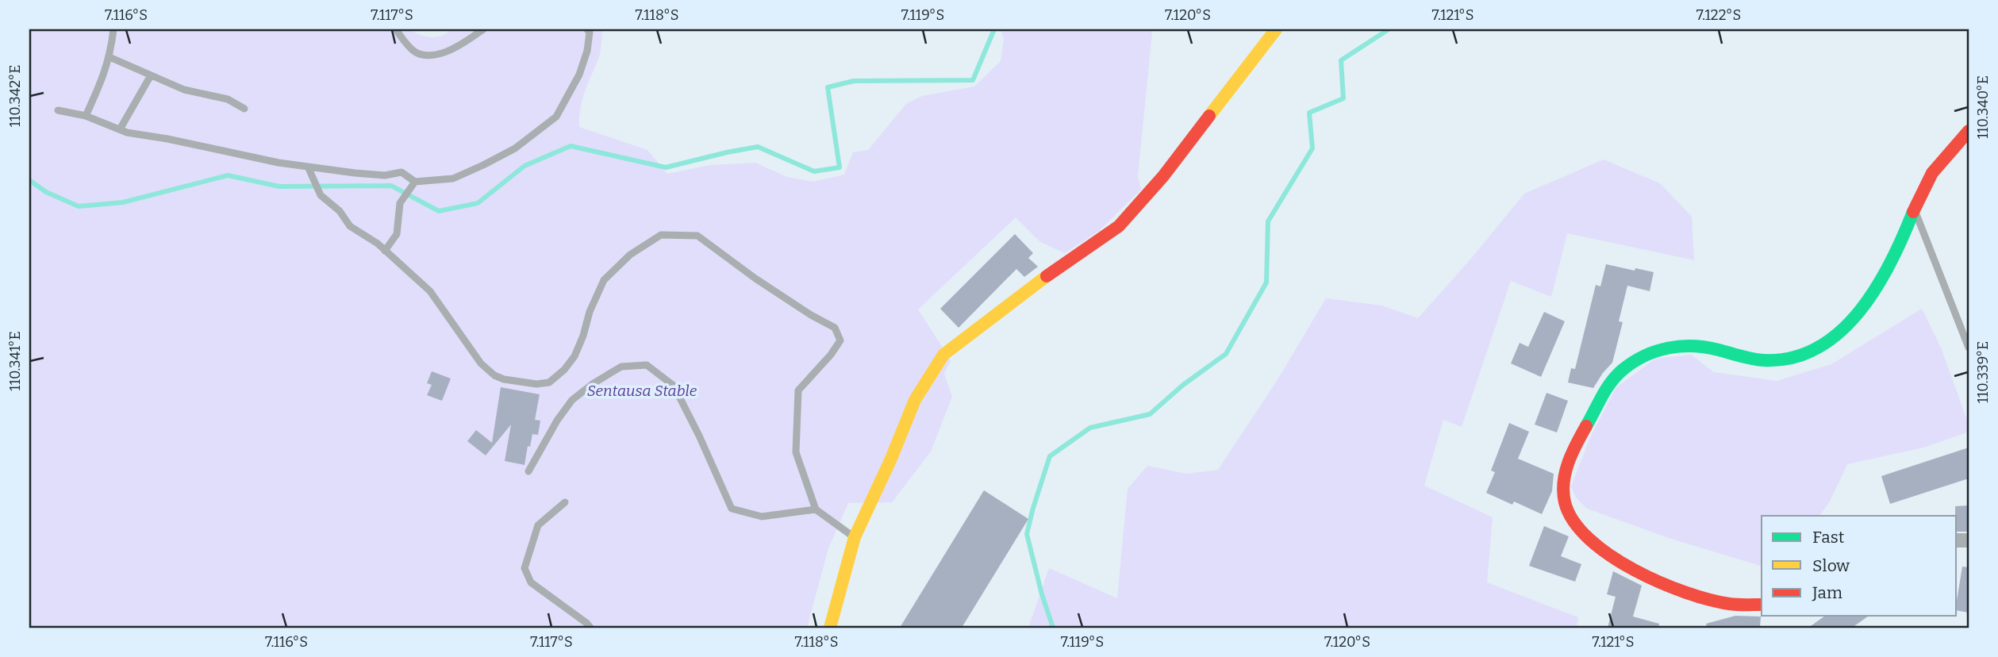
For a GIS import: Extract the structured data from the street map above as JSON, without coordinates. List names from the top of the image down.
{
  "parks": ["Sentausa Stable"],
  "legend": ["Fast", "Slow", "Jam"],
  "coordinates": [
    "7.116°S",
    "7.117°S",
    "7.118°S",
    "7.119°S",
    "7.120°S",
    "7.121°S",
    "7.122°S",
    "110.342°E",
    "110.340°E",
    "110.341°E",
    "110.339°E"
  ]
}
